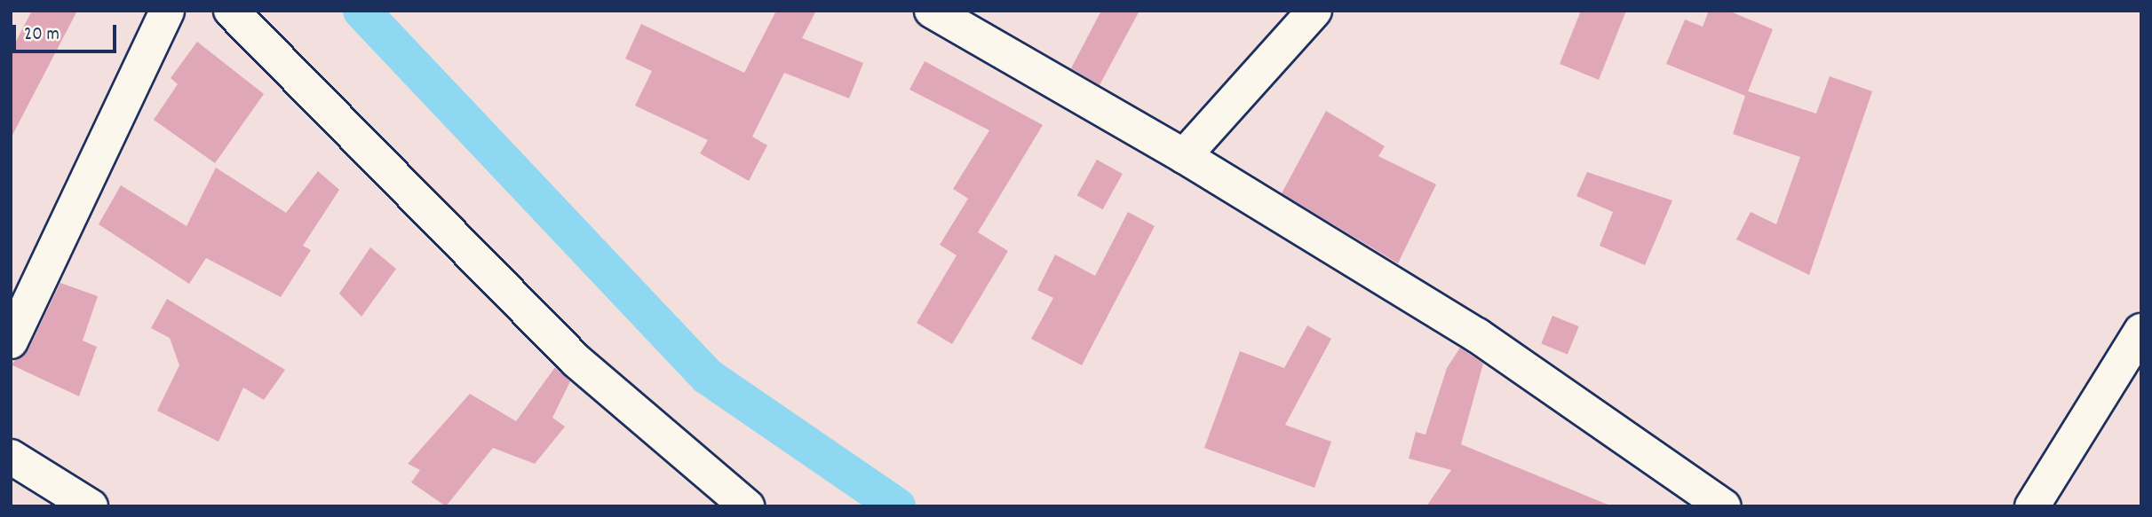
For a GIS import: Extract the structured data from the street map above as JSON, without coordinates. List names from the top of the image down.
{
  "scale_bar": "20 m"
}
